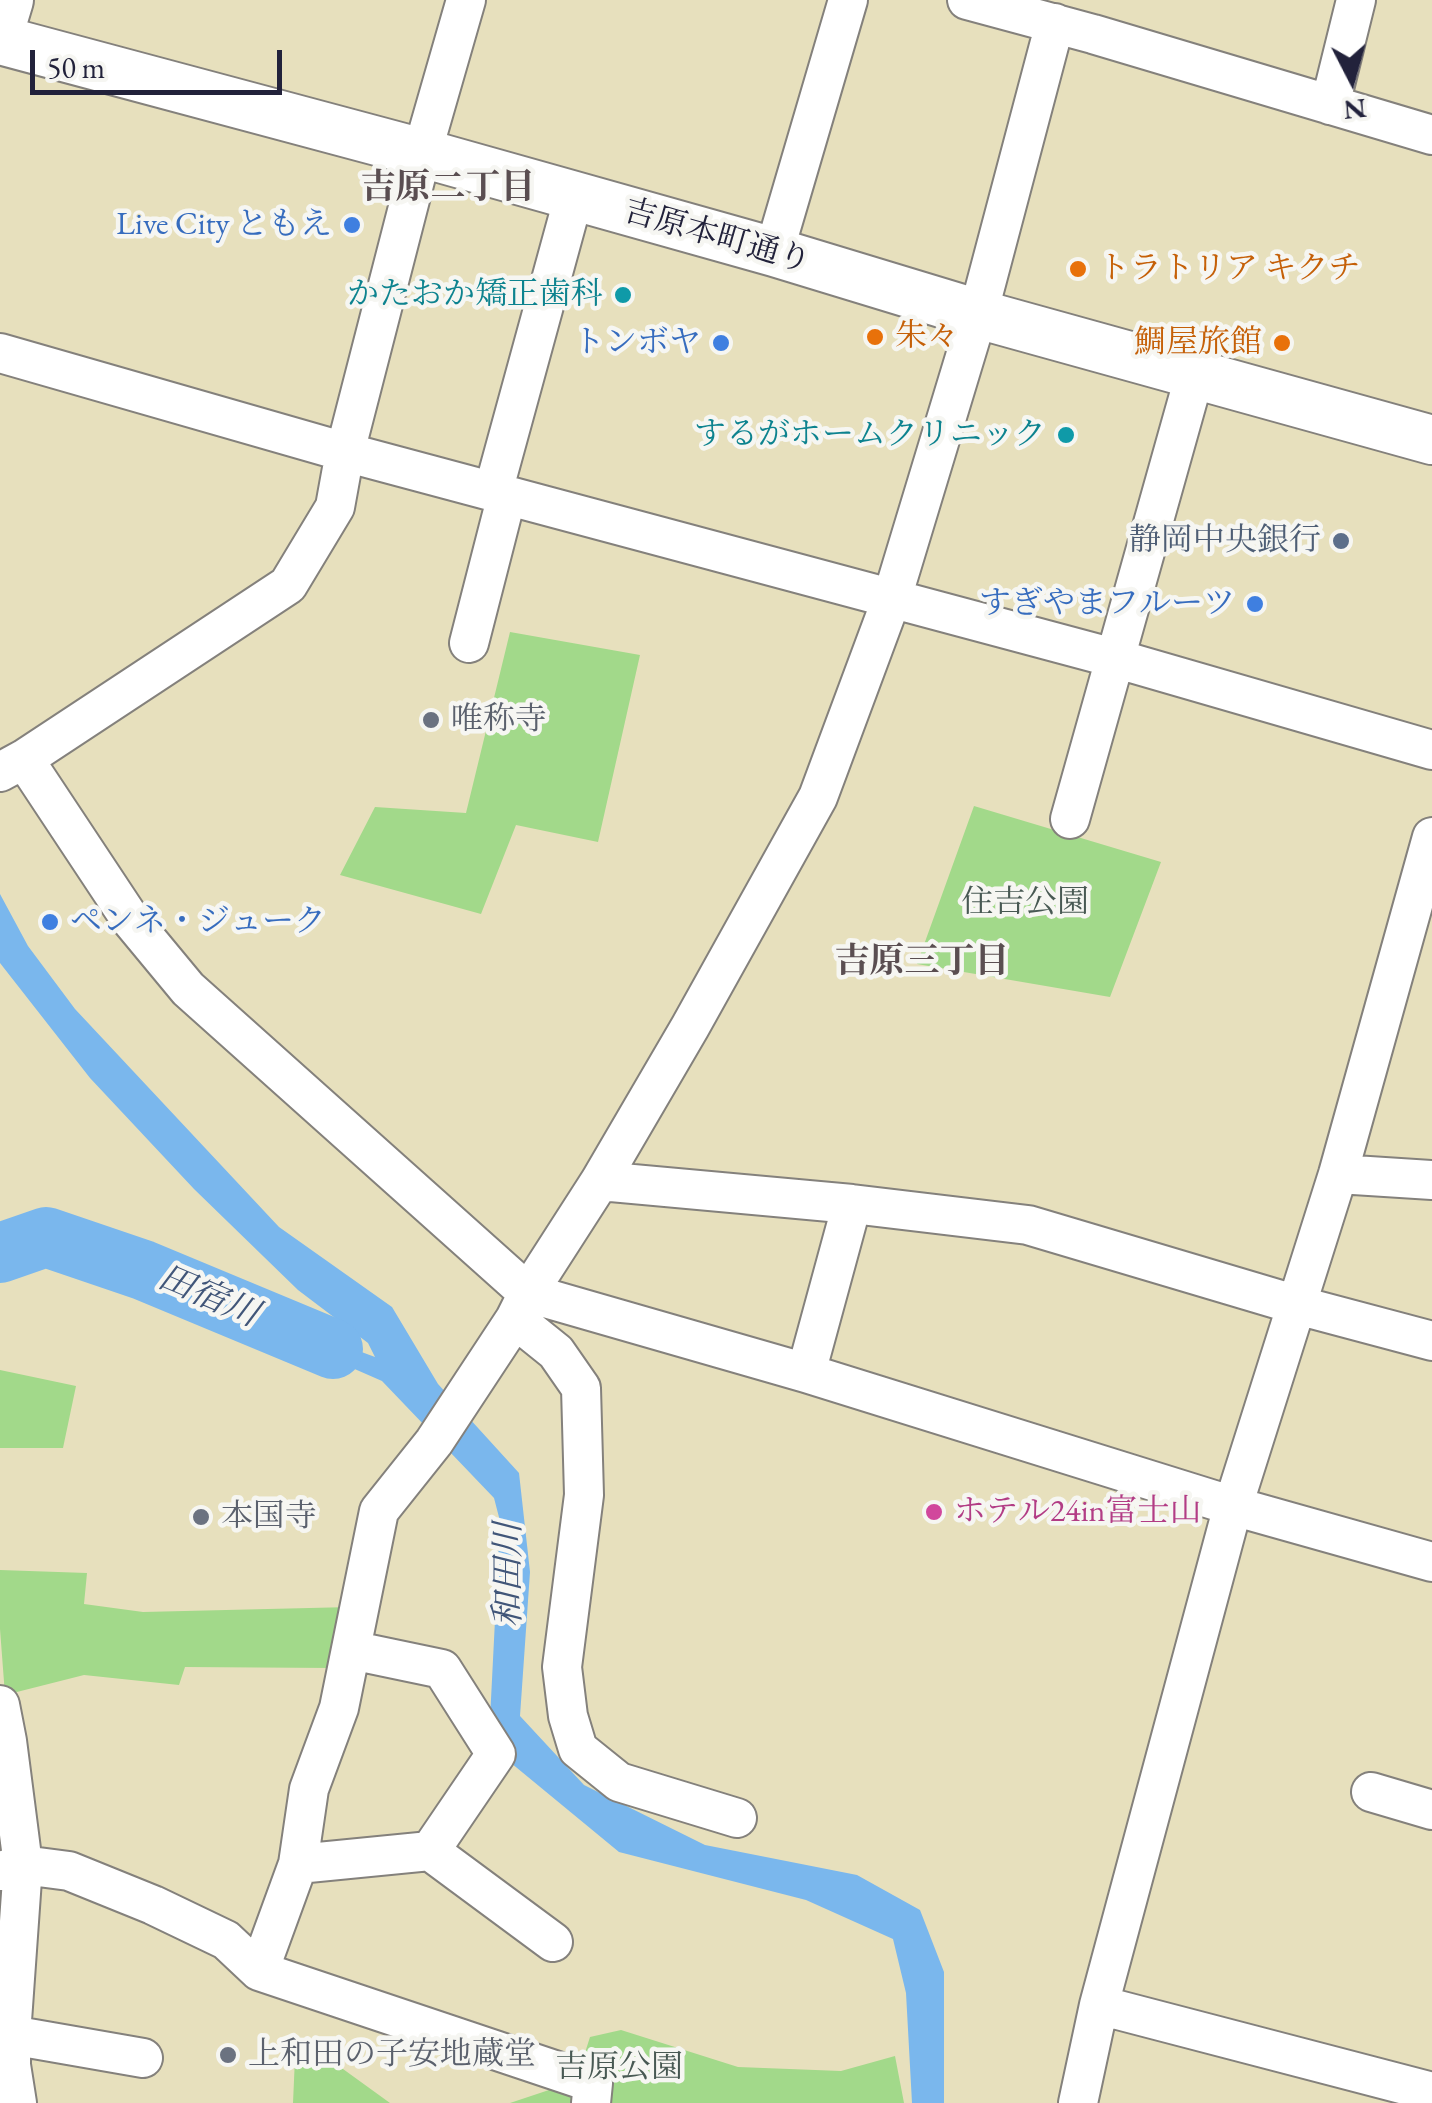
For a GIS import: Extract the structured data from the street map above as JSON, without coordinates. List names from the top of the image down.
{
  "streets": {
    "main road": ["吉原本町通り"]
  },
  "districts": ["吉原二丁目", "吉原三丁目"],
  "water": ["田宿川", "和田川"],
  "parks": ["住吉公園", "吉原公園"],
  "places": [
    "Live City ともえ",
    "トラトリア キクチ",
    "かたおか矯正歯科",
    "朱々",
    "トンボヤ",
    "鯛屋旅館",
    "するがホームクリニック",
    "静岡中央銀行",
    "すぎやまフルーツ",
    "唯称寺",
    "ペンネ・ジューク",
    "ホテル24in富士山",
    "本国寺",
    "上和田の子安地蔵堂"
  ],
  "scale_bar": "50 m",
  "north": "bottom"
}
